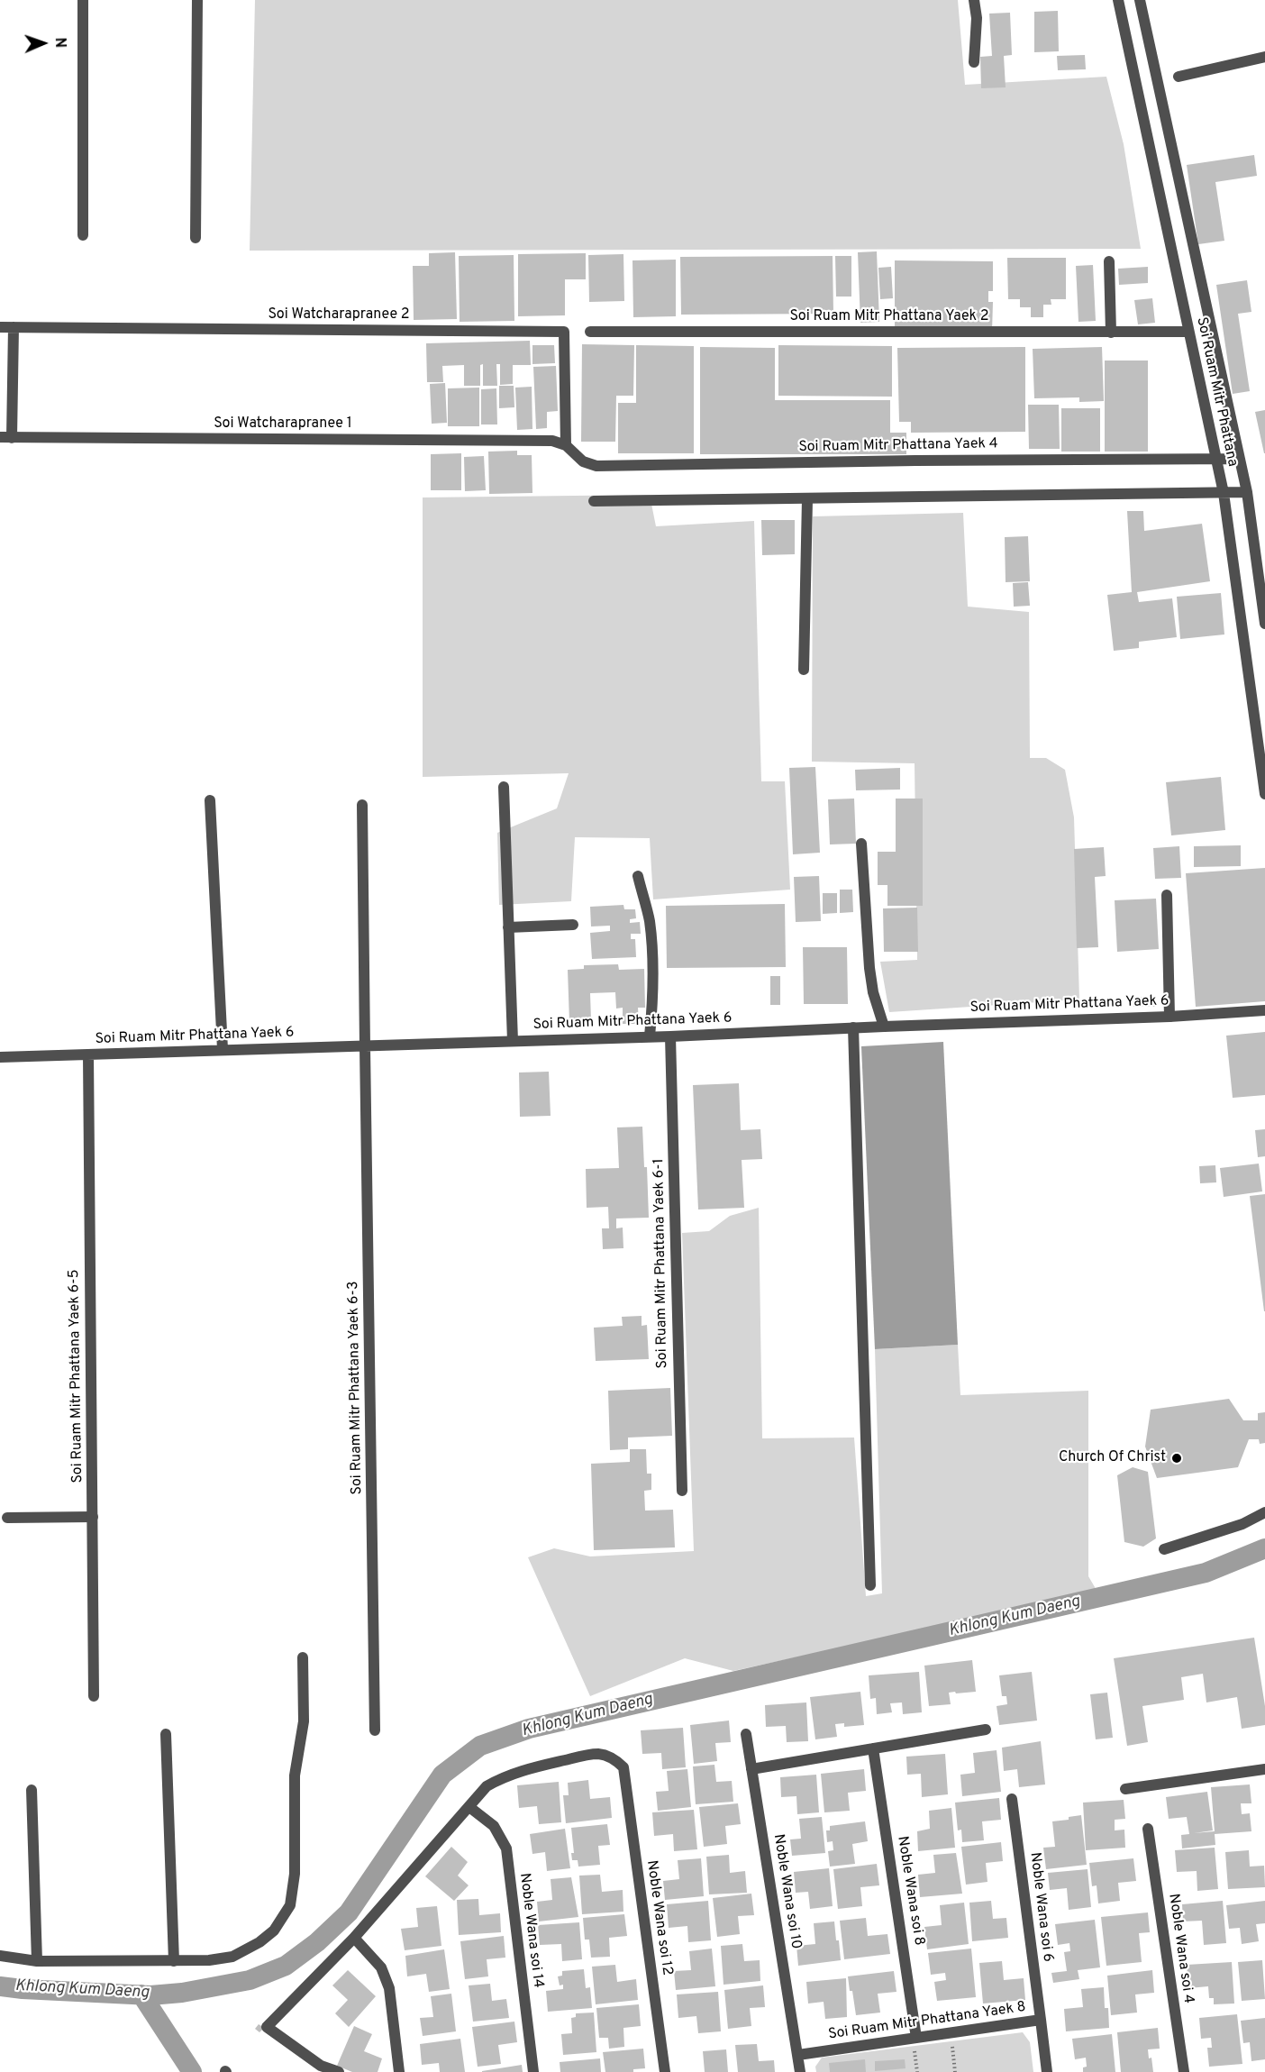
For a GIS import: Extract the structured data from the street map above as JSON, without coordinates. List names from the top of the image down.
{
  "streets": {
    "street": [
      "Soi Watcharapranee 2",
      "Soi Ruam Mitr Phattana Yaek 2",
      "Soi Ruam Mitr Phattana",
      "Soi Watcharapranee 1",
      "Soi Ruam Mitr Phattana Yaek 4",
      "Soi Ruam Mitr Phattana Yaek 6",
      "Soi Ruam Mitr Phattana Yaek 6-1",
      "Soi Ruam Mitr Phattana Yaek 6-5",
      "Soi Ruam Mitr Phattana Yaek 6-3",
      "Noble Wana soi 8",
      "Noble Wana soi 10",
      "Noble Wana soi 6",
      "Noble Wana soi 12",
      "Noble Wana soi 14",
      "Noble Wana soi 4",
      "Soi Ruam Mitr Phattana Yaek 8"
    ]
  },
  "crossings": [
    ["Soi Watcharapranee 2", "Soi Watcharapranee 1"],
    ["Soi Watcharapranee 2", "Soi Ruam Mitr Phattana Yaek 4"],
    ["Soi Ruam Mitr Phattana Yaek 2", "Soi Ruam Mitr Phattana"],
    ["Soi Ruam Mitr Phattana", "Soi Ruam Mitr Phattana Yaek 4"],
    ["Soi Watcharapranee 1", "Soi Ruam Mitr Phattana Yaek 4"],
    ["Soi Ruam Mitr Phattana Yaek 6", "Soi Ruam Mitr Phattana Yaek 6-1"],
    ["Soi Ruam Mitr Phattana Yaek 6", "Soi Ruam Mitr Phattana Yaek 6-5"],
    ["Soi Ruam Mitr Phattana Yaek 6", "Soi Ruam Mitr Phattana Yaek 6-3"],
    ["Noble Wana soi 8", "Soi Ruam Mitr Phattana Yaek 8"],
    ["Noble Wana soi 10", "Soi Ruam Mitr Phattana Yaek 8"],
    ["Noble Wana soi 6", "Soi Ruam Mitr Phattana Yaek 8"],
    ["Noble Wana soi 12", "Noble Wana soi 14"]
  ],
  "water": ["Khlong Kum Daeng"],
  "places": ["Church Of Christ"],
  "north": "right"
}
